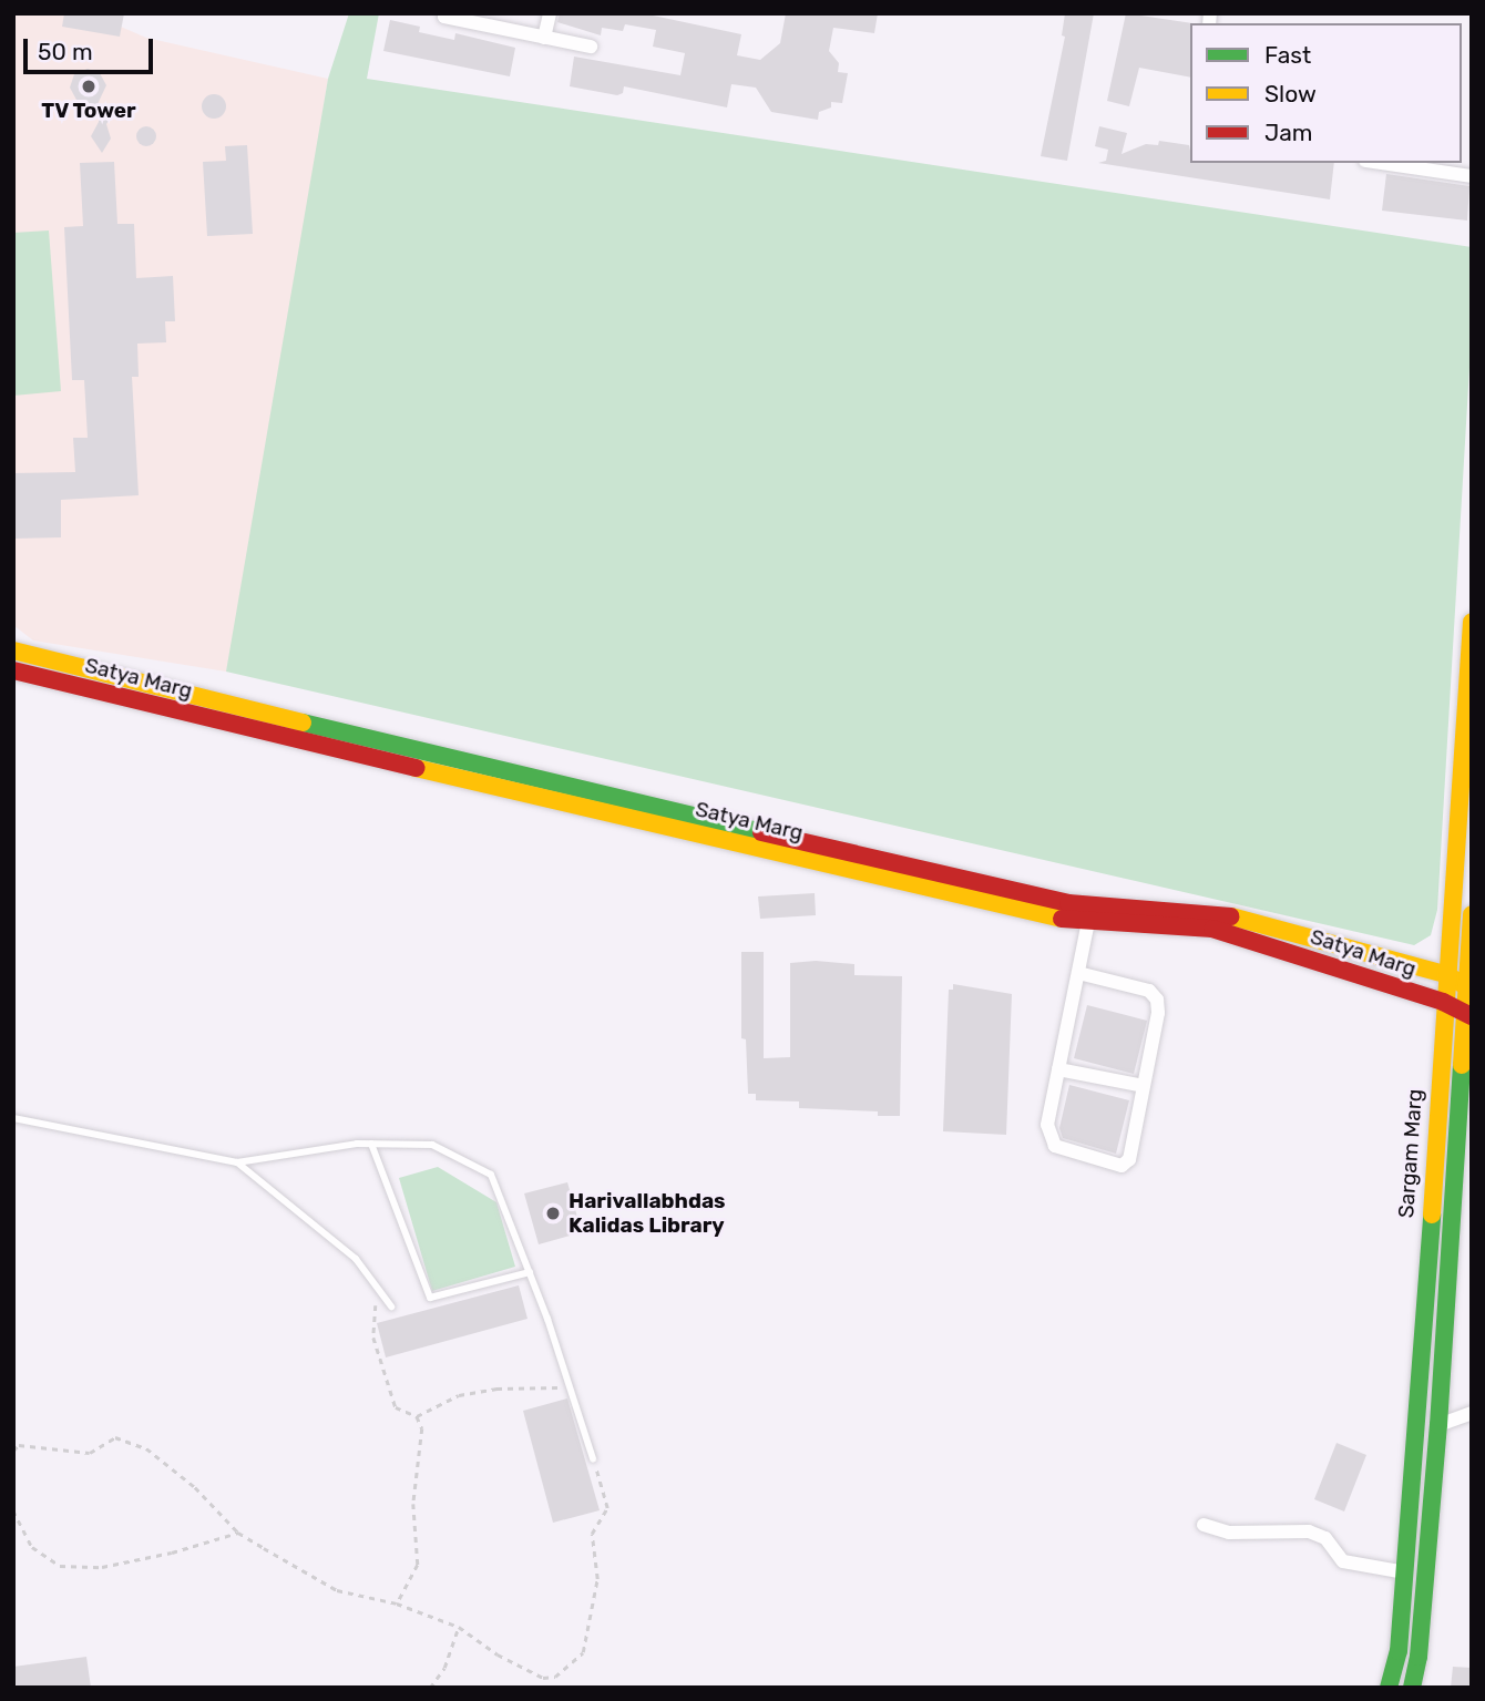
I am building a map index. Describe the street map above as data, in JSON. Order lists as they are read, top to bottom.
{
  "streets": {
    "main road": ["Satya Marg", "Sargam Marg"]
  },
  "crossings": [
    ["Satya Marg", "Sargam Marg"]
  ],
  "places": ["TV Tower", "Harivallabhdas Kalidas Library"],
  "legend": ["Fast", "Slow", "Jam"],
  "scale_bar": "50 m"
}
